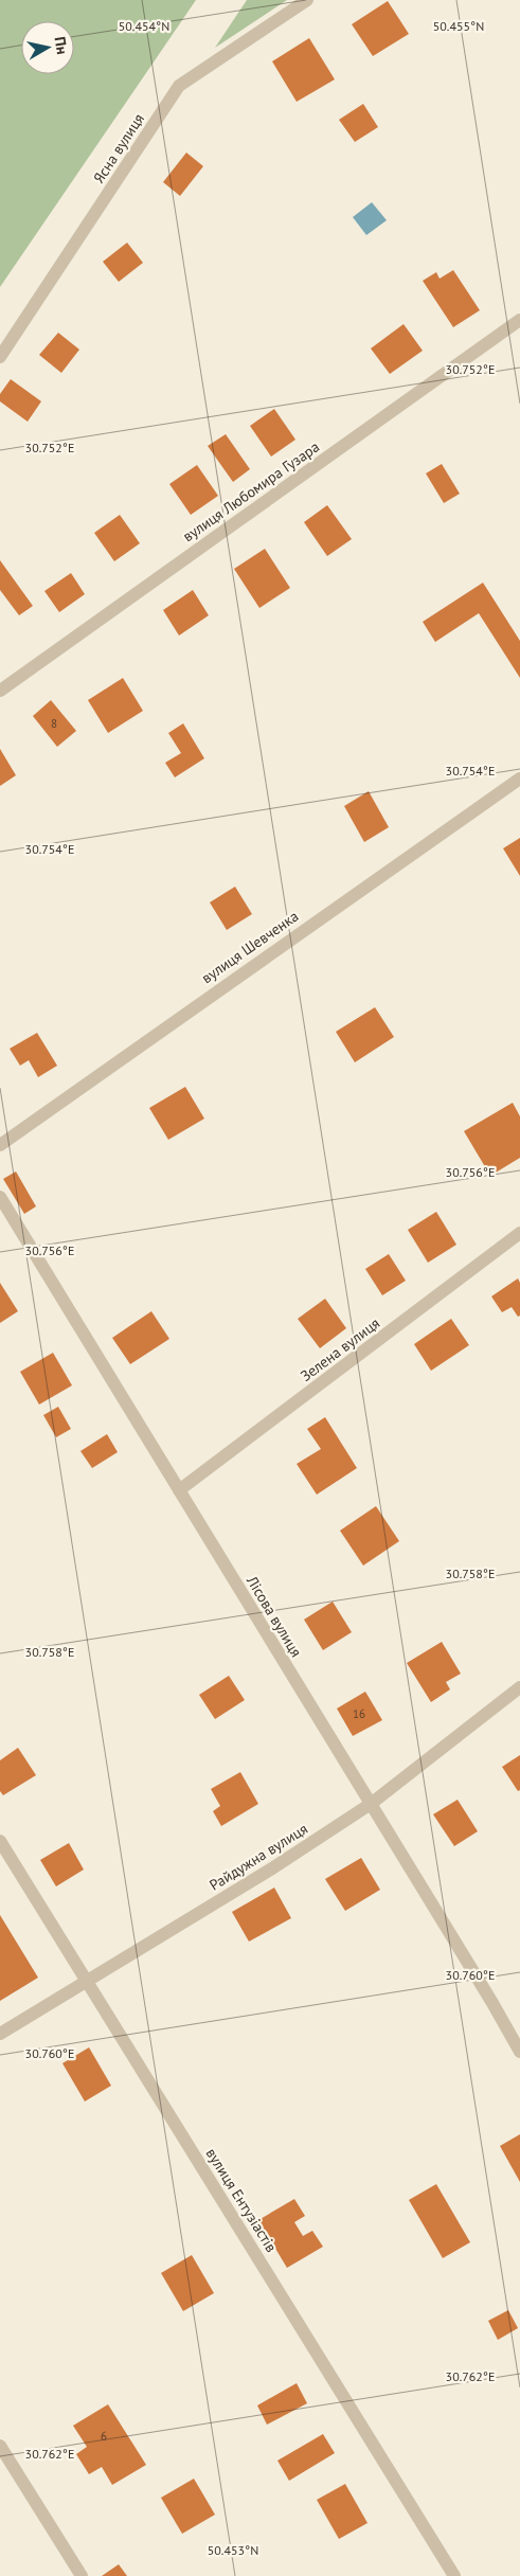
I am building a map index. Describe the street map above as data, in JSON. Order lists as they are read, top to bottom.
{
  "streets": {
    "street": [
      "Ясна вулиця",
      "вулиця Любомира Гузара",
      "вулиця Шевченка",
      "Зелена вулиця",
      "Лісова вулиця",
      "Райдужна вулиця",
      "вулиця Ентузіастів"
    ]
  },
  "crossings": [
    ["Зелена вулиця", "Лісова вулиця"],
    ["Лісова вулиця", "Райдужна вулиця"],
    ["Райдужна вулиця", "вулиця Ентузіастів"]
  ],
  "house_numbers": ["8", "16", "6"],
  "north": "right",
  "coordinates": [
    "50.454°N",
    "50.455°N",
    "30.752°E",
    "30.754°E",
    "30.756°E",
    "30.758°E",
    "30.760°E",
    "30.762°E",
    "50.453°N"
  ]
}
